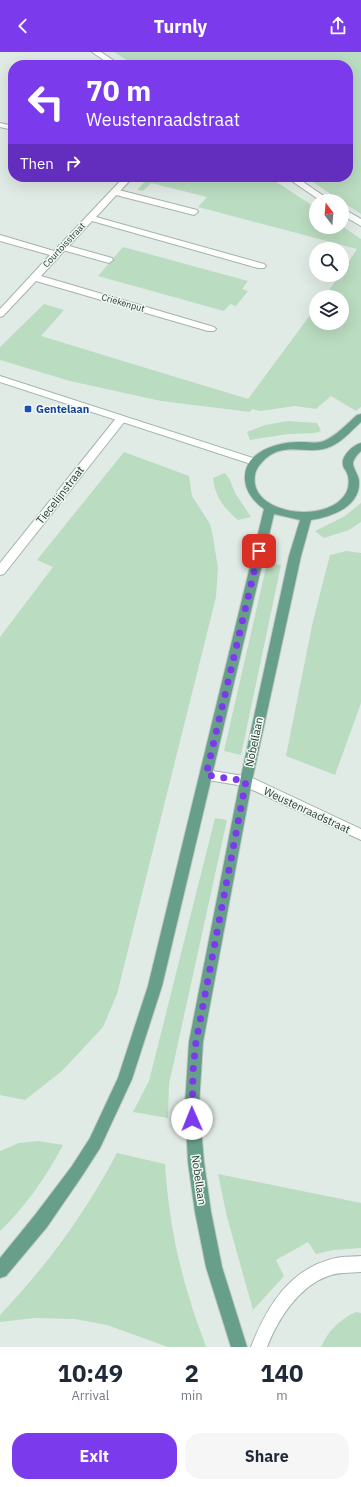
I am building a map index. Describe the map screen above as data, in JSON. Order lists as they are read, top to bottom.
{
  "streets": {
    "main road": ["Nobellaan"],
    "street": [
      "Courtoisstraat",
      "Criekenput",
      "Tiecelijnstraat",
      "Weustenraadstraat"
    ]
  },
  "crossings": [
    ["Courtoisstraat", "Criekenput"],
    ["Nobellaan", "Weustenraadstraat"]
  ],
  "places": {
    "transit": ["Gentelaan"]
  },
  "north": "top",
  "page": {
    "header": "Turnly",
    "turn": ["70 m", "Weustenraadstraat"],
    "then": "Then",
    "eta": [
      "10:49",
      "Arrival",
      "2",
      "min",
      "140",
      "m"
    ],
    "buttons": ["Exit", "Share"]
  }
}
